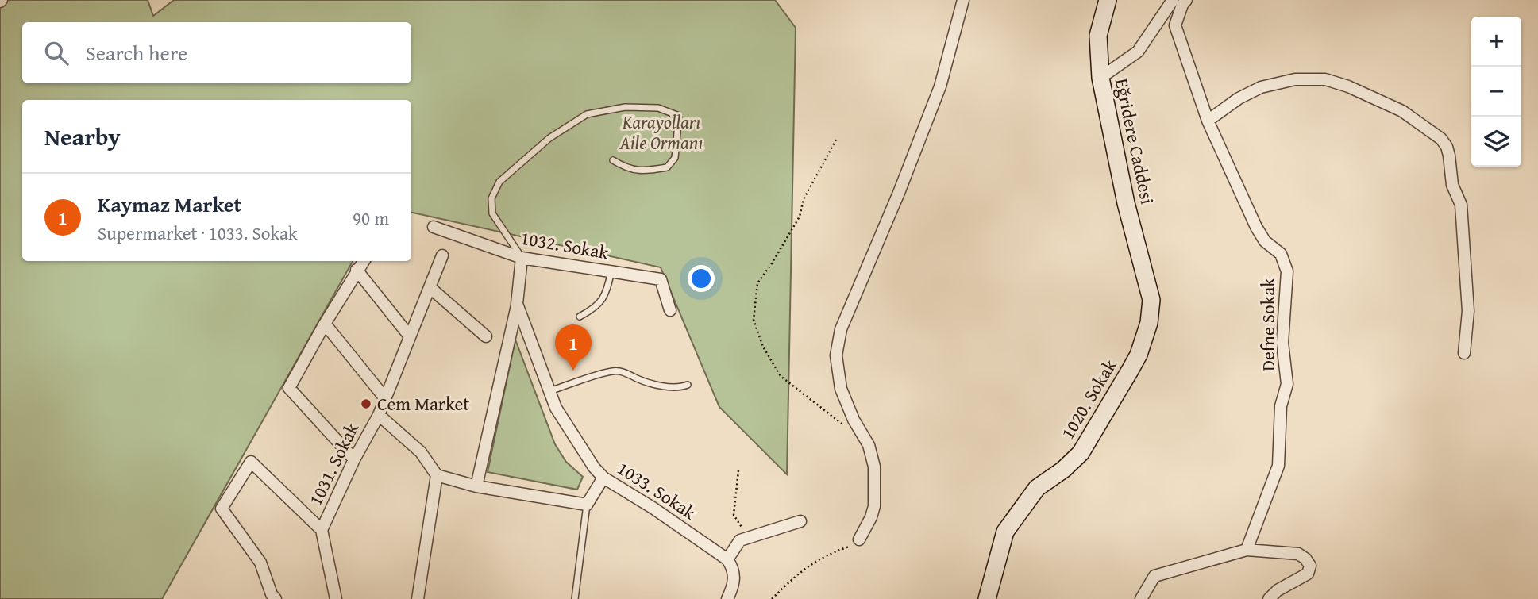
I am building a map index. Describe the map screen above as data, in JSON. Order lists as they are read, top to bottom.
{
  "streets": {
    "street": [
      "Eğridere Caddesi",
      "1032. Sokak",
      "Defne Sokak",
      "1020. Sokak",
      "1031. Sokak",
      "1033. Sokak"
    ]
  },
  "crossings": [
    ["Eğridere Caddesi", "1020. Sokak"],
    ["1032. Sokak", "1033. Sokak"]
  ],
  "parks": ["Karayolları Aile Ormanı"],
  "places": ["Cem Market"],
  "page": {
    "map_buttons": ["+", "−"],
    "search": "Search here",
    "heading": "Nearby",
    "list": [
      {
        "mark": "1",
        "name": "Kaymaz Market",
        "note": "Supermarket · 1033. Sokak",
        "value": "90 m"
      }
    ],
    "pins": "1"
  }
}
